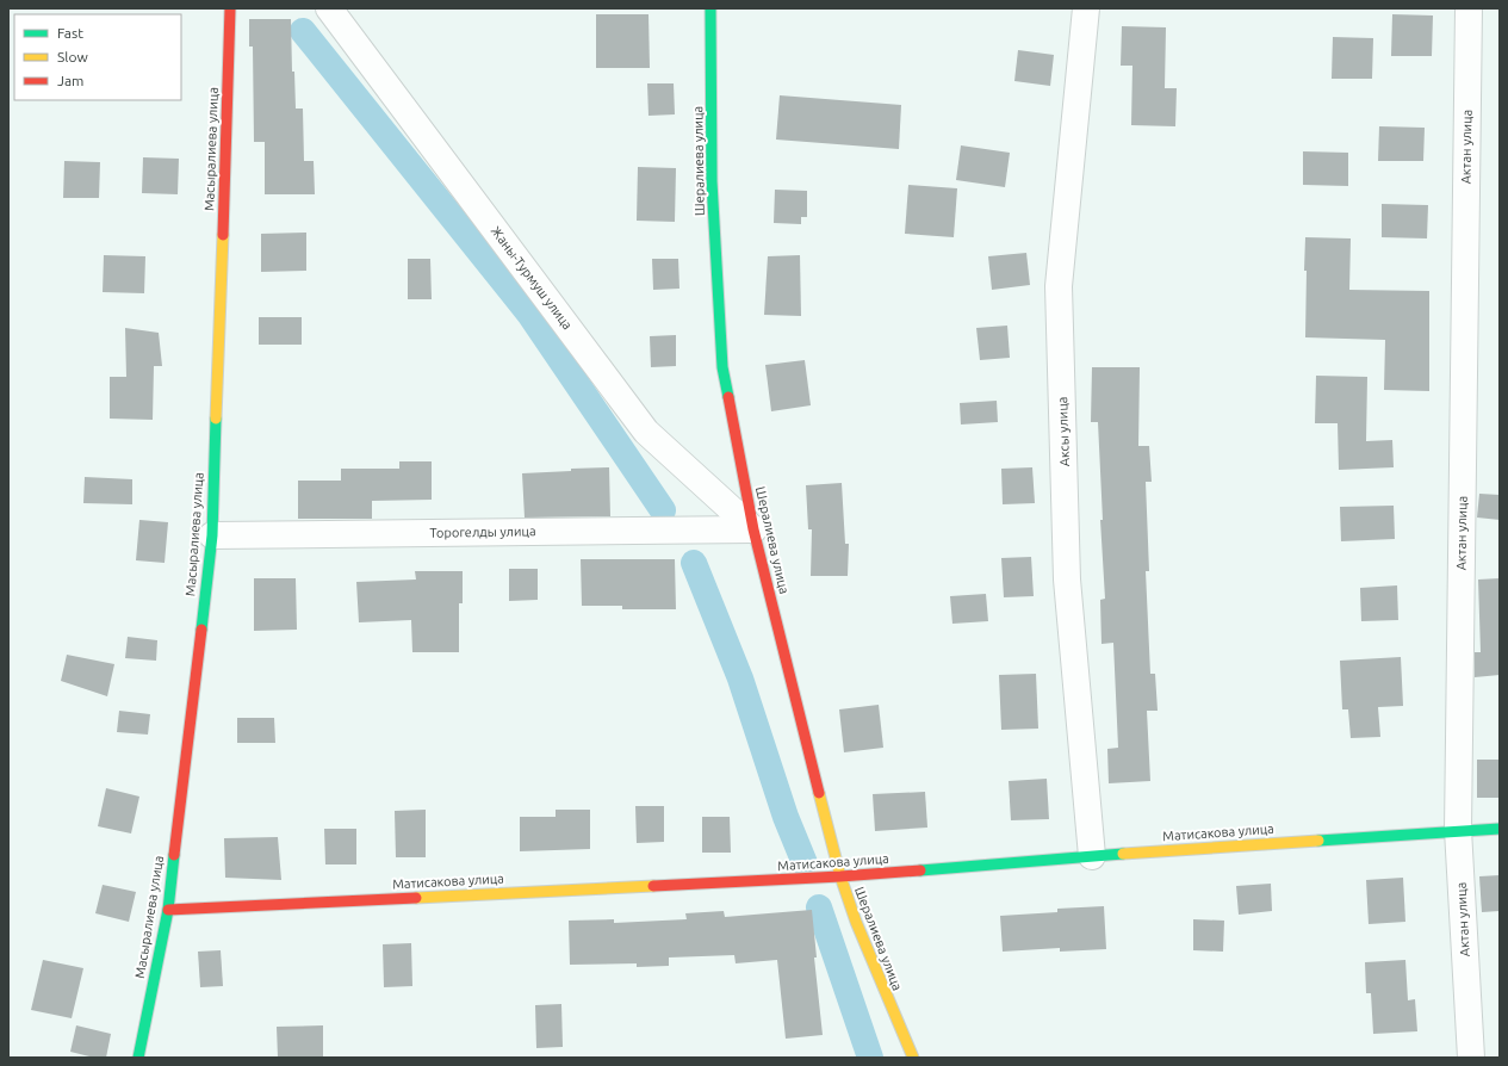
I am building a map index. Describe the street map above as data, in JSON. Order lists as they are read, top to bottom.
{
  "streets": {
    "street": [
      "Актан улица",
      "Масыралиева улица",
      "Шералиева улица",
      "Жаны-Турмуш улица",
      "Аксы улица",
      "Торогелды улица",
      "Матисакова улица"
    ]
  },
  "crossings": [
    ["Актан улица", "Матисакова улица"],
    ["Масыралиева улица", "Торогелды улица"],
    ["Масыралиева улица", "Матисакова улица"],
    ["Шералиева улица", "Жаны-Турмуш улица"],
    ["Шералиева улица", "Торогелды улица"],
    ["Шералиева улица", "Матисакова улица"],
    ["Жаны-Турмуш улица", "Торогелды улица"],
    ["Аксы улица", "Матисакова улица"]
  ],
  "legend": ["Fast", "Slow", "Jam"]
}
